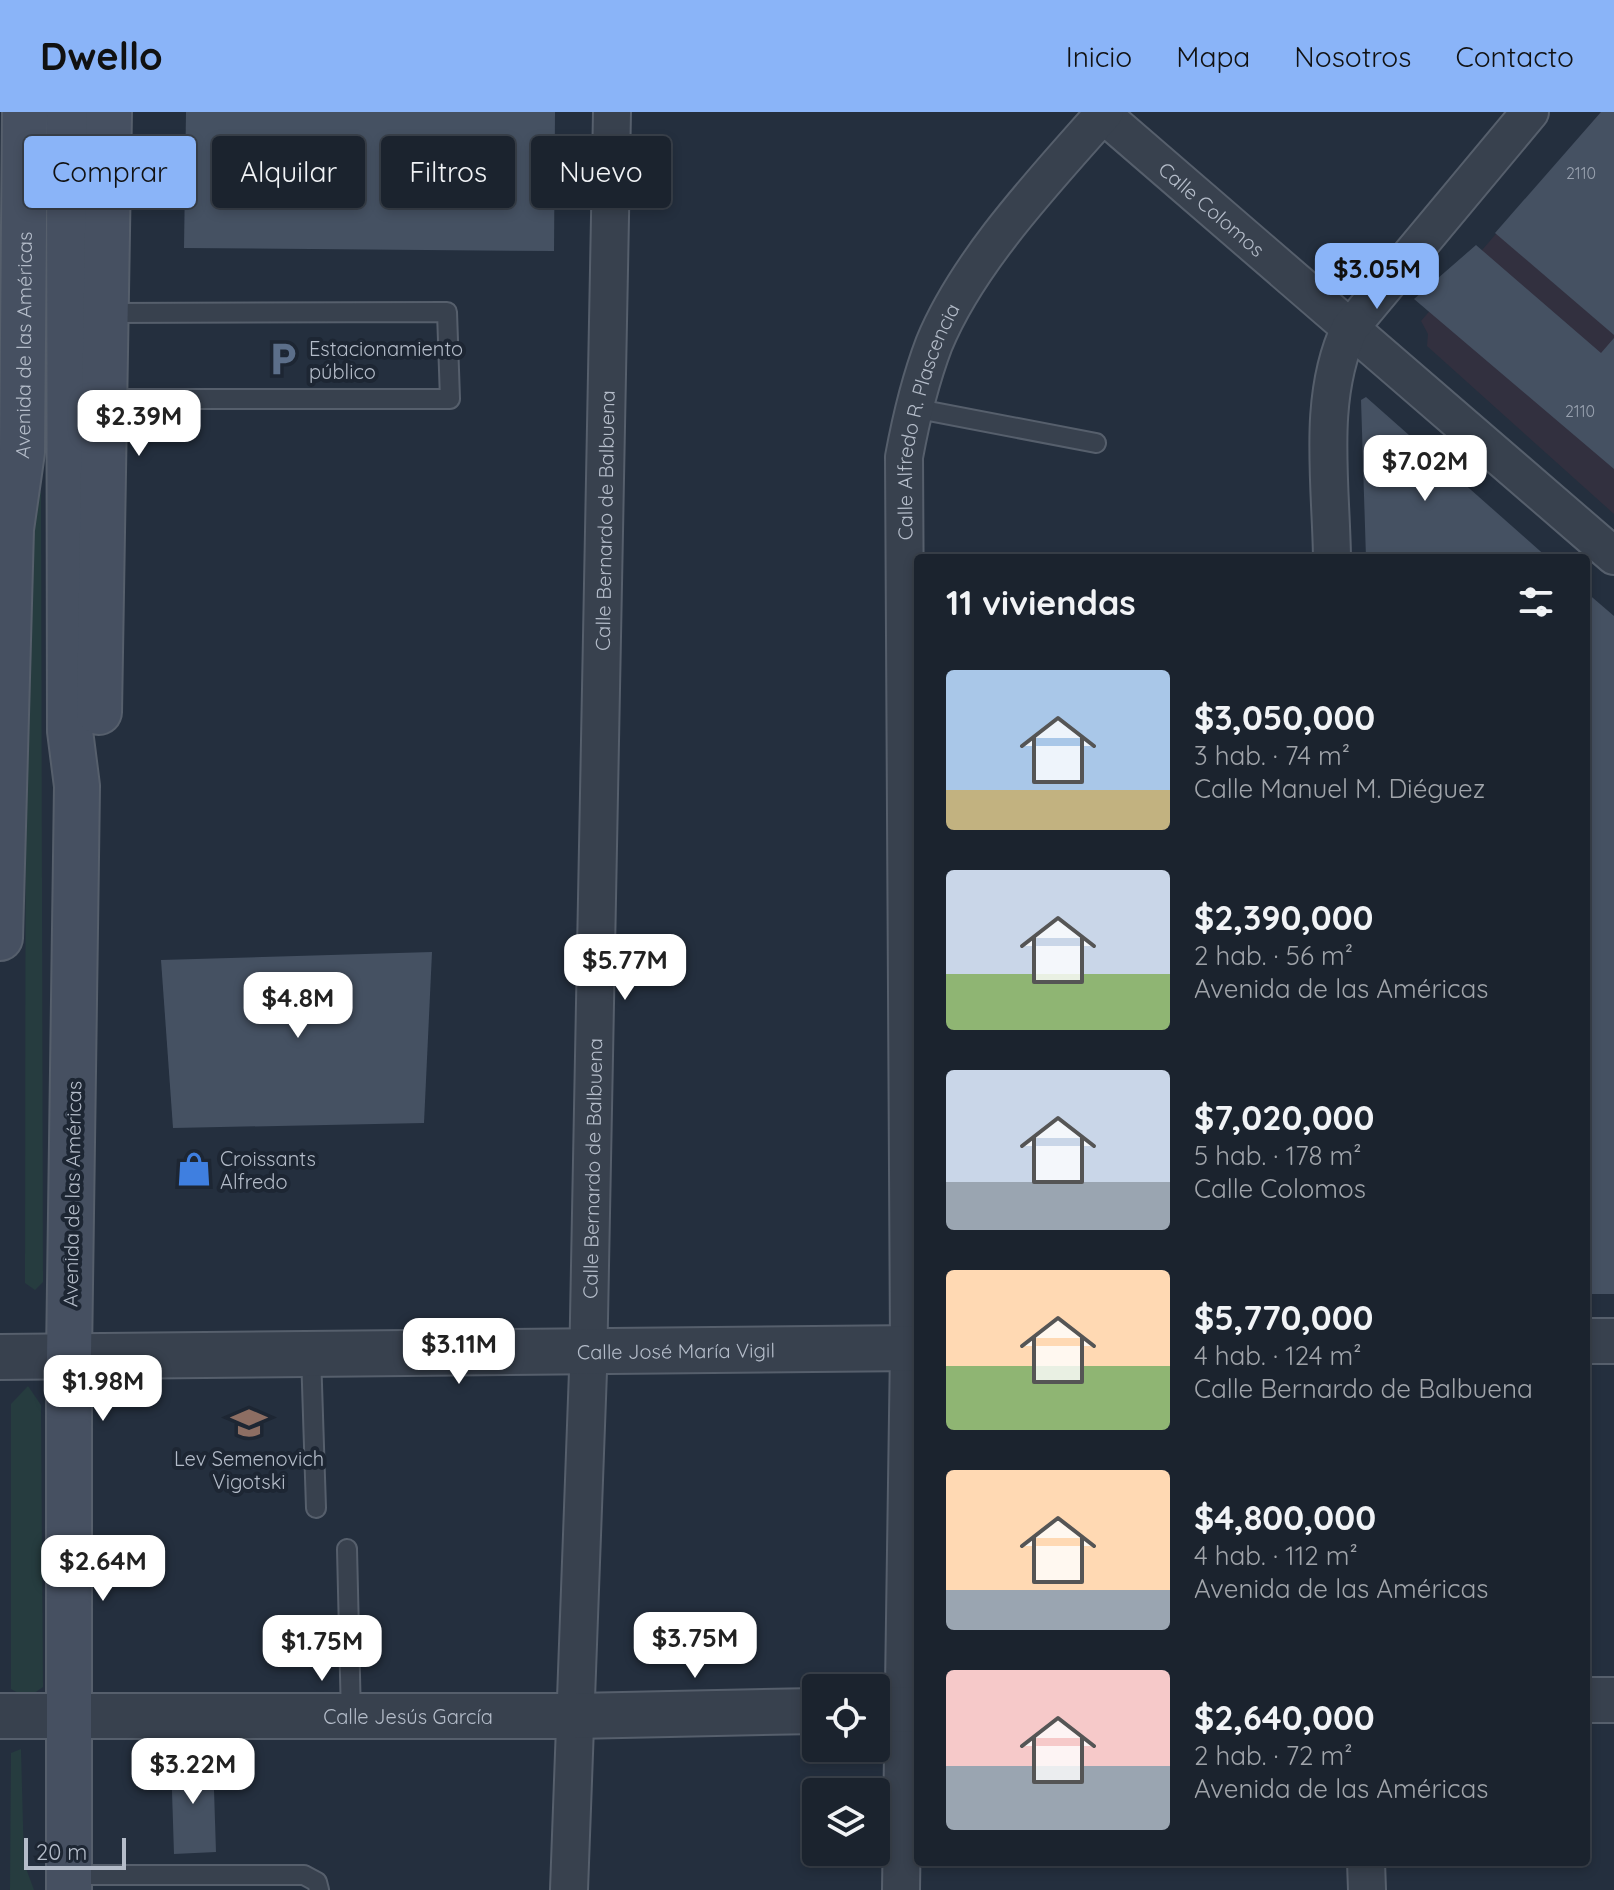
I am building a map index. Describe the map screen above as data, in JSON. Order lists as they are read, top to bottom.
{
  "streets": {
    "main road": ["Avenida de las Américas"],
    "street": [
      "Calle Colomos",
      "Calle Alfredo R. Plascencia",
      "Calle Bernardo de Balbuena",
      "Calle José María Vigil",
      "Calle Jesús García"
    ]
  },
  "crossings": [
    ["Calle Colomos", "Calle Alfredo R. Plascencia"],
    ["Avenida de las Américas", "Calle José María Vigil"],
    ["Avenida de las Américas", "Calle Jesús García"],
    ["Calle Alfredo R. Plascencia", "Calle José María Vigil"],
    ["Calle Bernardo de Balbuena", "Calle José María Vigil"],
    ["Calle Bernardo de Balbuena", "Calle Jesús García"]
  ],
  "places": {
    "parking": ["Estacionamiento público"],
    "shop": ["Croissants Alfredo"],
    "school or university": ["Lev Semenovich Vigotski"]
  },
  "house_numbers": ["2110", "2110"],
  "scale_bar": "20 m",
  "page": {
    "header": "Dwello",
    "nav": [
      "Inicio",
      "Mapa",
      "Nosotros",
      "Contacto"
    ],
    "chip": [
      "Comprar",
      "Alquilar",
      "Filtros",
      "Nuevo"
    ],
    "price": [
      "$3.05M",
      "$2.39M",
      "$7.02M",
      "$5.77M",
      "$4.8M",
      "$3.11M",
      "$1.98M",
      "$2.64M",
      "$3.75M",
      "$1.75M",
      "$3.22M"
    ],
    "heading": "11 viviendas",
    "list": [
      {
        "name": "$3,050,000",
        "note": "3 hab. · 74 m² · Calle Manuel M. Diéguez"
      },
      {
        "name": "$2,390,000",
        "note": "2 hab. · 56 m² · Avenida de las Américas"
      },
      {
        "name": "$7,020,000",
        "note": "5 hab. · 178 m² · Calle Colomos"
      },
      {
        "name": "$5,770,000",
        "note": "4 hab. · 124 m² · Calle Bernardo de Balbuena"
      },
      {
        "name": "$4,800,000",
        "note": "4 hab. · 112 m² · Avenida de las Américas"
      },
      {
        "name": "$2,640,000",
        "note": "2 hab. · 72 m² · Avenida de las Américas"
      }
    ],
    "scale": "20 m"
  }
}
